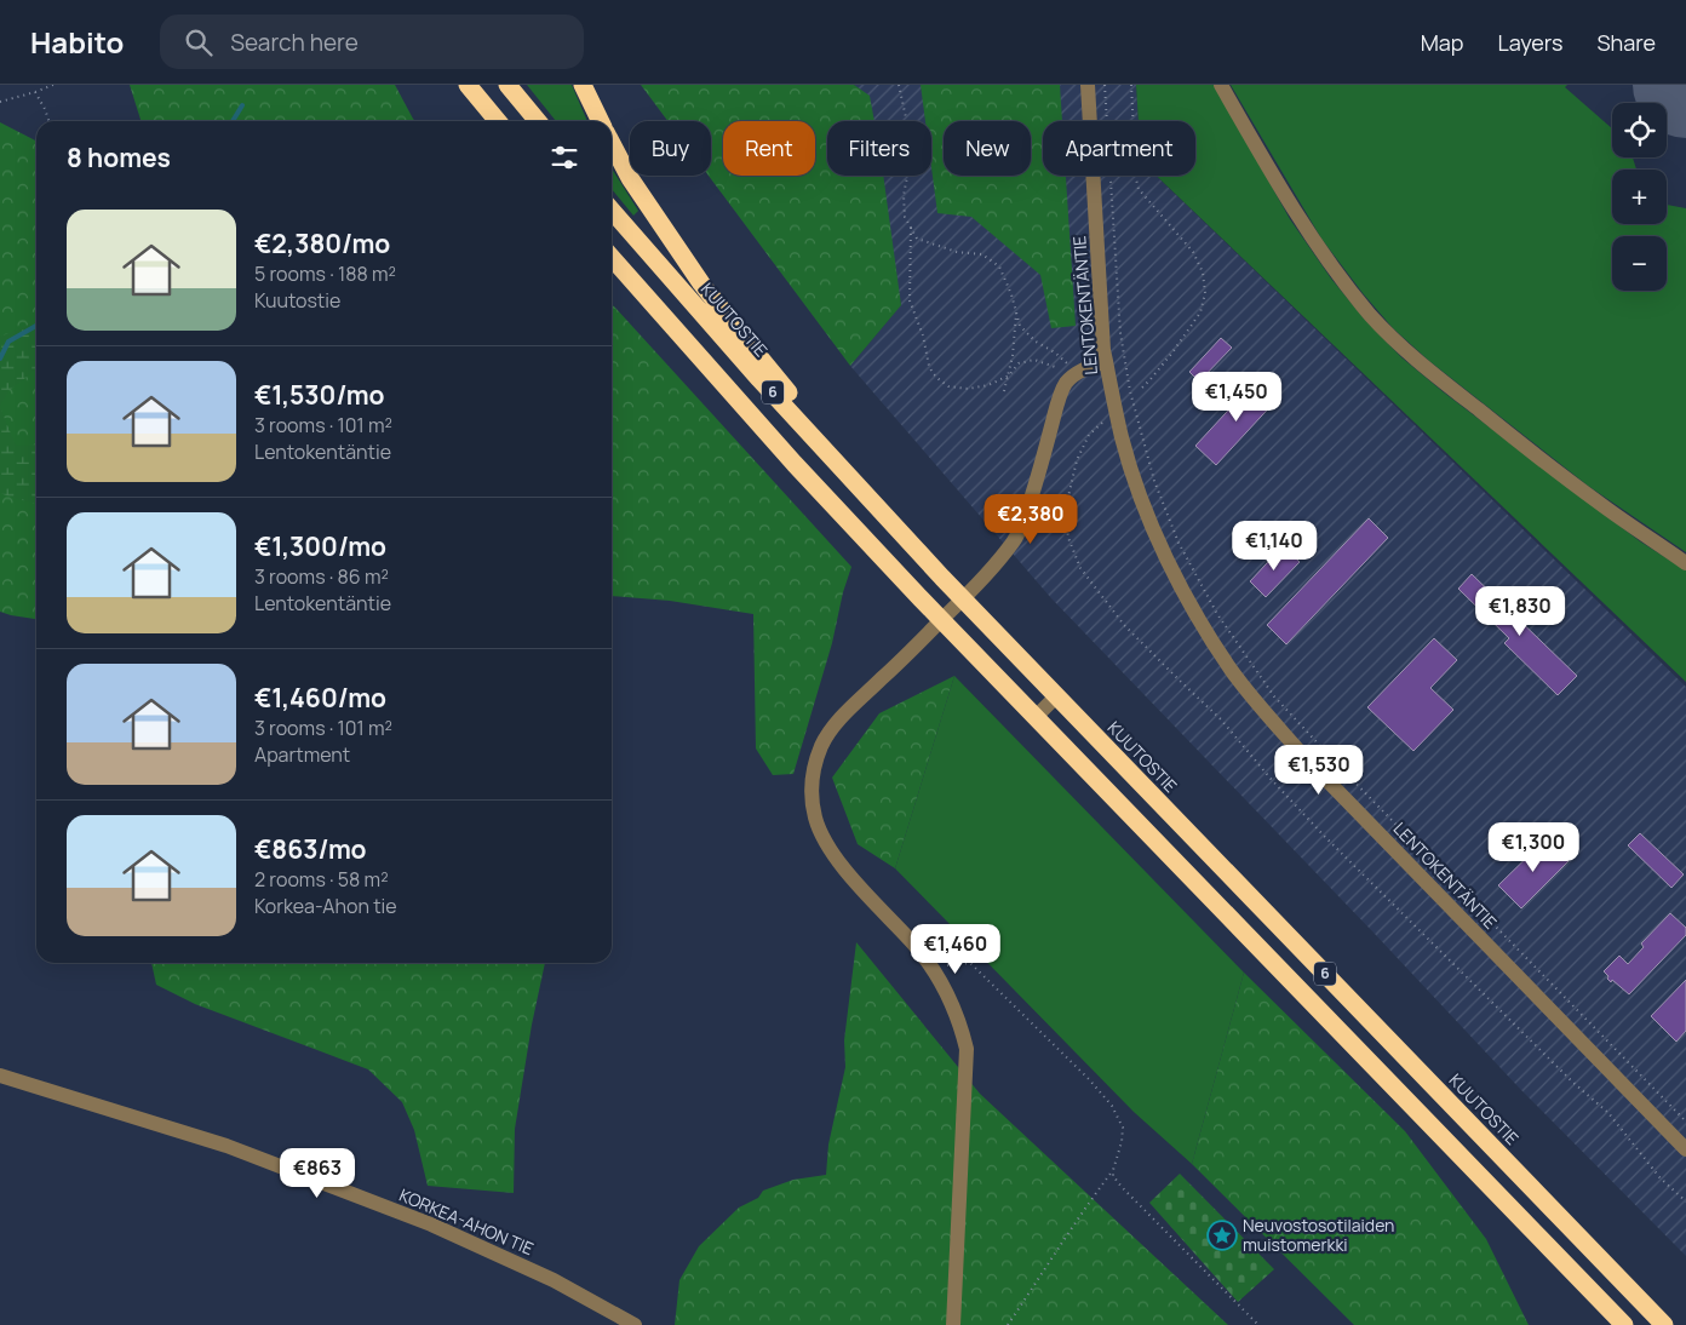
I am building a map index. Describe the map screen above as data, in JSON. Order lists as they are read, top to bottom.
{
  "streets": {
    "highway": ["KUUTOSTIE", "6"],
    "street": ["LENTOKENTÄNTIE", "KORKEA-AHON TIE"]
  },
  "places": {
    "place": ["Neuvostosotilaiden muistomerkki"]
  },
  "page": {
    "header": "Habito",
    "search": "Search here",
    "nav": ["Map", "Layers", "Share"],
    "map_buttons": ["+", "−"],
    "chip": [
      "Buy",
      "Rent",
      "Filters",
      "New",
      "Apartment"
    ],
    "heading": "8 homes",
    "list": [
      {
        "name": "€2,380/mo",
        "note": "5 rooms · 188 m² · Kuutostie"
      },
      {
        "name": "€1,530/mo",
        "note": "3 rooms · 101 m² · Lentokentäntie"
      },
      {
        "name": "€1,300/mo",
        "note": "3 rooms · 86 m² · Lentokentäntie"
      },
      {
        "name": "€1,460/mo",
        "note": "3 rooms · 101 m² · Apartment"
      },
      {
        "name": "€863/mo",
        "note": "2 rooms · 58 m² · Korkea-Ahon tie"
      }
    ],
    "price": [
      "€1,450",
      "€2,380",
      "€1,140",
      "€1,830",
      "€1,530",
      "€1,300",
      "€1,460",
      "€863"
    ]
  }
}
